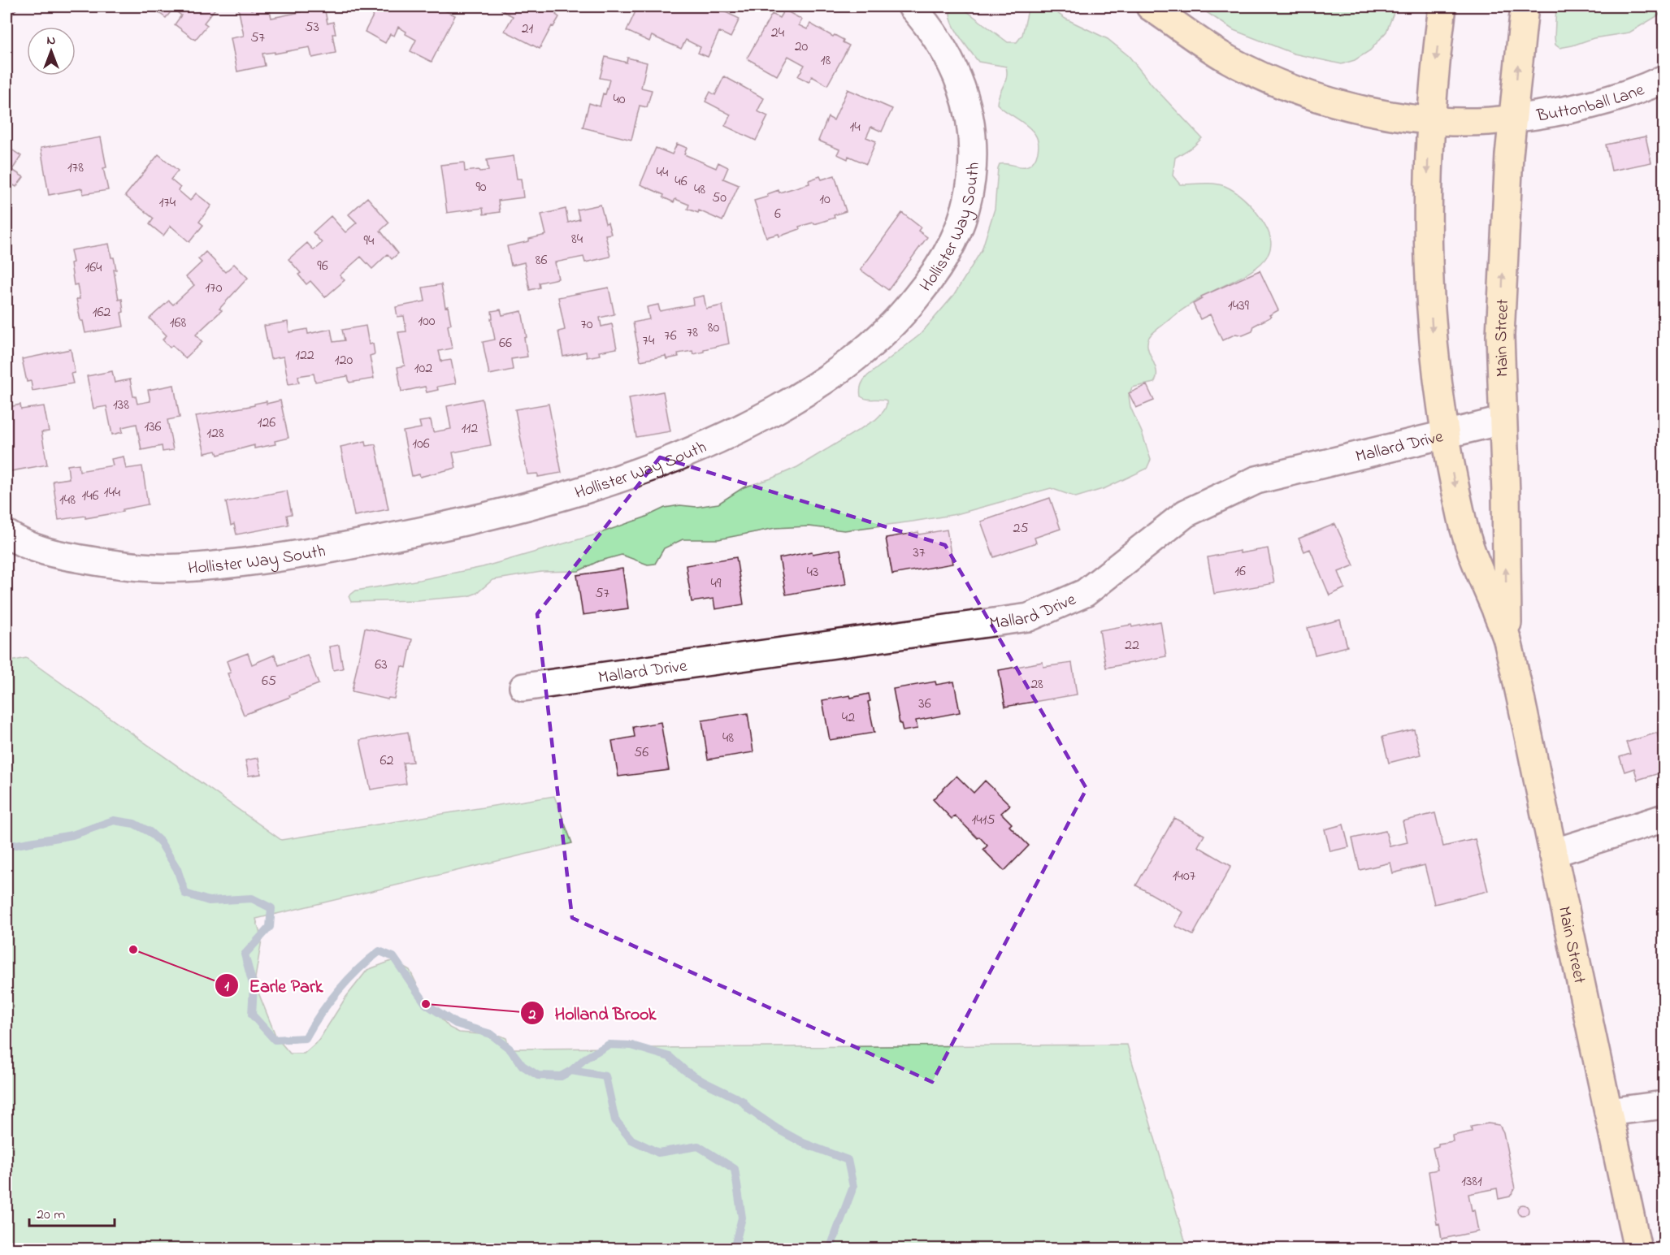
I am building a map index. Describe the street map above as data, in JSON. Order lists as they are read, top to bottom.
{
  "streets": {
    "main road": ["Main Street"],
    "street": ["Buttonball Lane", "Hollister Way South", "Mallard Drive"]
  },
  "crossings": [
    ["Buttonball Lane", "Main Street"],
    ["Main Street", "Mallard Drive"]
  ],
  "places": ["Earle Park", "Holland Brook"],
  "house_numbers": [
    "53",
    "21",
    "24",
    "57",
    "20",
    "18",
    "40",
    "14",
    "178",
    "44",
    "46",
    "90",
    "48",
    "50",
    "10",
    "174",
    "6",
    "84",
    "94",
    "86",
    "96",
    "164",
    "170",
    "1439",
    "162",
    "100",
    "168",
    "70",
    "80",
    "78",
    "76",
    "74",
    "66",
    "122",
    "120",
    "102",
    "138",
    "126",
    "136",
    "112",
    "128",
    "106",
    "144",
    "146",
    "148",
    "25",
    "37",
    "16",
    "43",
    "49",
    "57",
    "22",
    "63",
    "65",
    "28",
    "36",
    "42",
    "48",
    "56",
    "62",
    "1415",
    "1407",
    "1381"
  ],
  "scale_bar": "20 m",
  "north": "top"
}
